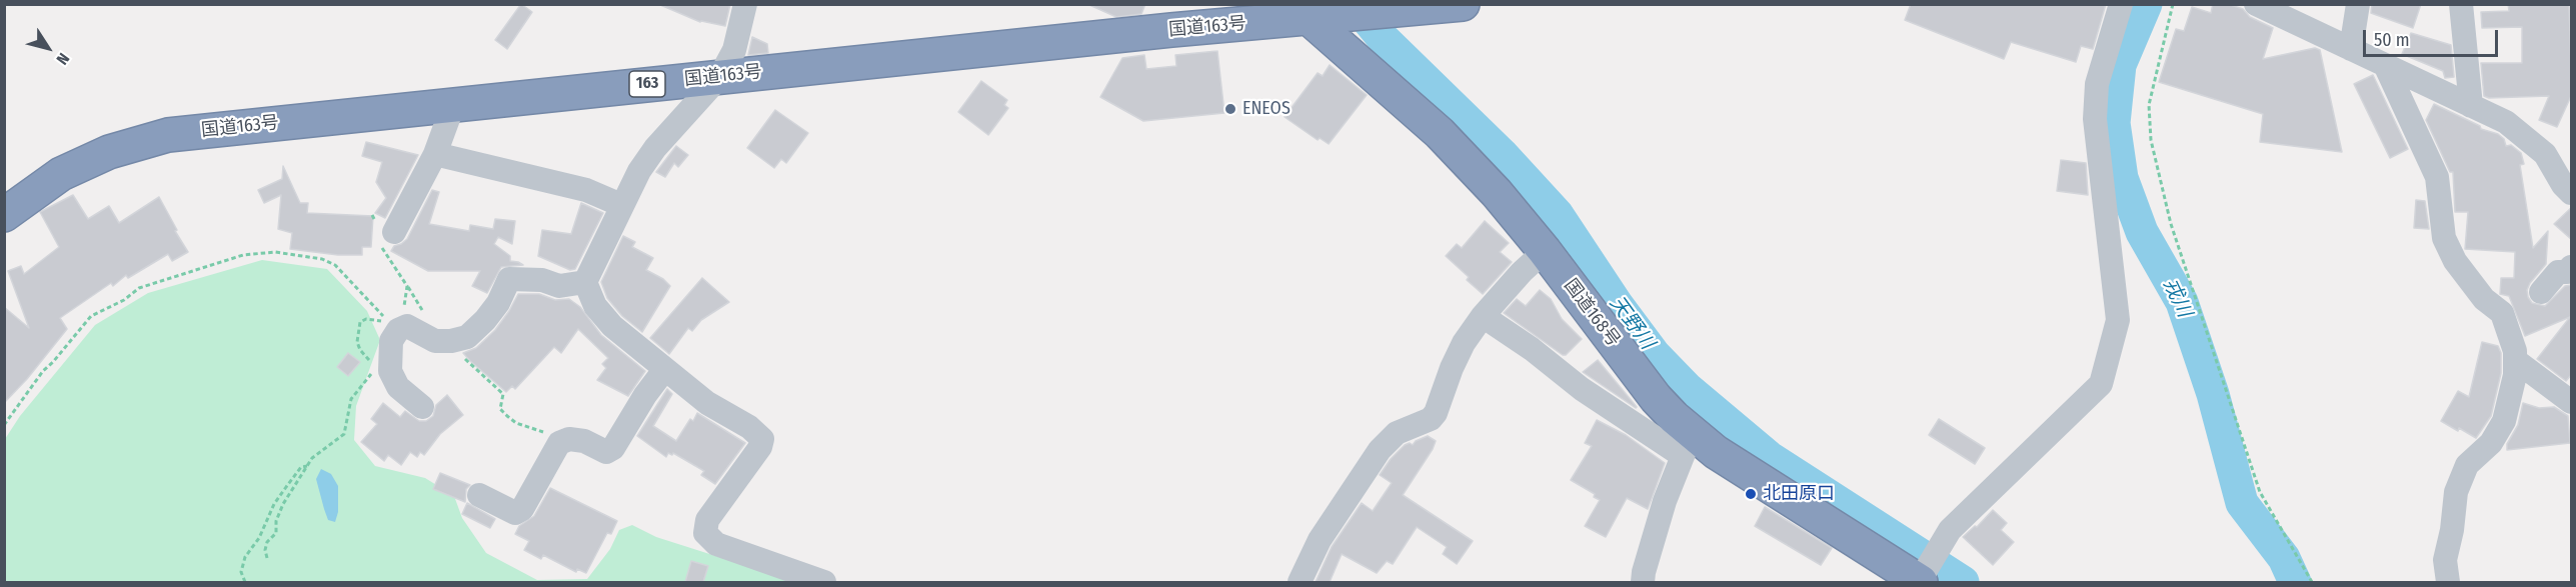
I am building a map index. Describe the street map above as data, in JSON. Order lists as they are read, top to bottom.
{
  "streets": {
    "highway": ["国道163号", "163", "国道168号"]
  },
  "crossings": [
    ["国道163号", "国道168号"]
  ],
  "water": ["戎川", "天野川"],
  "places": ["ENEOS", "北田原口"],
  "scale_bar": "50 m",
  "north": "bottom right"
}
